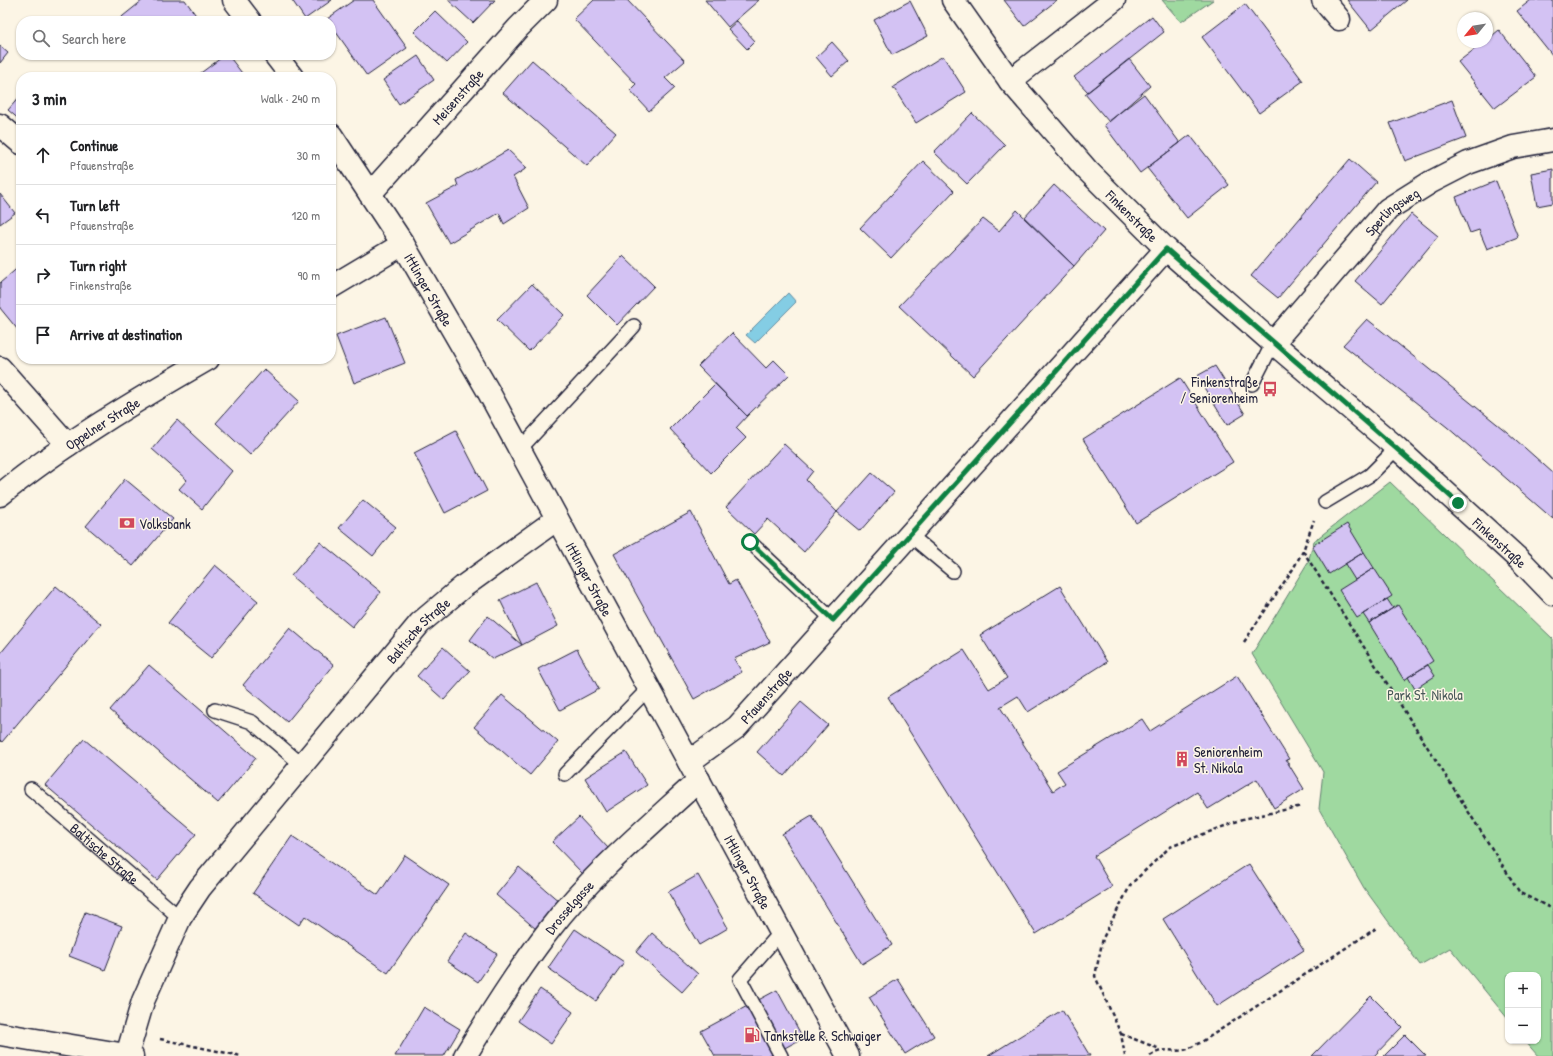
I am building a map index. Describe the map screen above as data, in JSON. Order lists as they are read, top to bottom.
{
  "streets": {
    "street": [
      "Meisenstraße",
      "Sperlingsweg",
      "Finkenstraße",
      "Ittlinger Straße",
      "Oppelner Straße",
      "Baltische Straße",
      "Pfauenstraße",
      "Drosselgasse"
    ]
  },
  "crossings": [
    ["Meisenstraße", "Ittlinger Straße"],
    ["Sperlingsweg", "Finkenstraße"],
    ["Finkenstraße", "Pfauenstraße"],
    ["Ittlinger Straße", "Baltische Straße"],
    ["Ittlinger Straße", "Pfauenstraße"],
    ["Ittlinger Straße", "Drosselgasse"],
    ["Pfauenstraße", "Drosselgasse"]
  ],
  "parks": ["Park St. Nikola"],
  "places": {
    "bus stop": ["Finkenstraße / Seniorenheim"],
    "bank": ["Volksbank"],
    "building": ["Seniorenheim St. Nikola"],
    "fuel station": ["Tankstelle R. Schwaiger"]
  },
  "north": "bottom left",
  "page": {
    "search": "Search here",
    "heading": ["3 min", "Walk · 240 m"],
    "list": [
      ["Continue", "Pfauenstraße", "30 m"],
      ["Turn left", "Pfauenstraße", "120 m"],
      ["Turn right", "Finkenstraße", "90 m"],
      "Arrive at destination"
    ],
    "map_buttons": ["+", "−"]
  }
}
